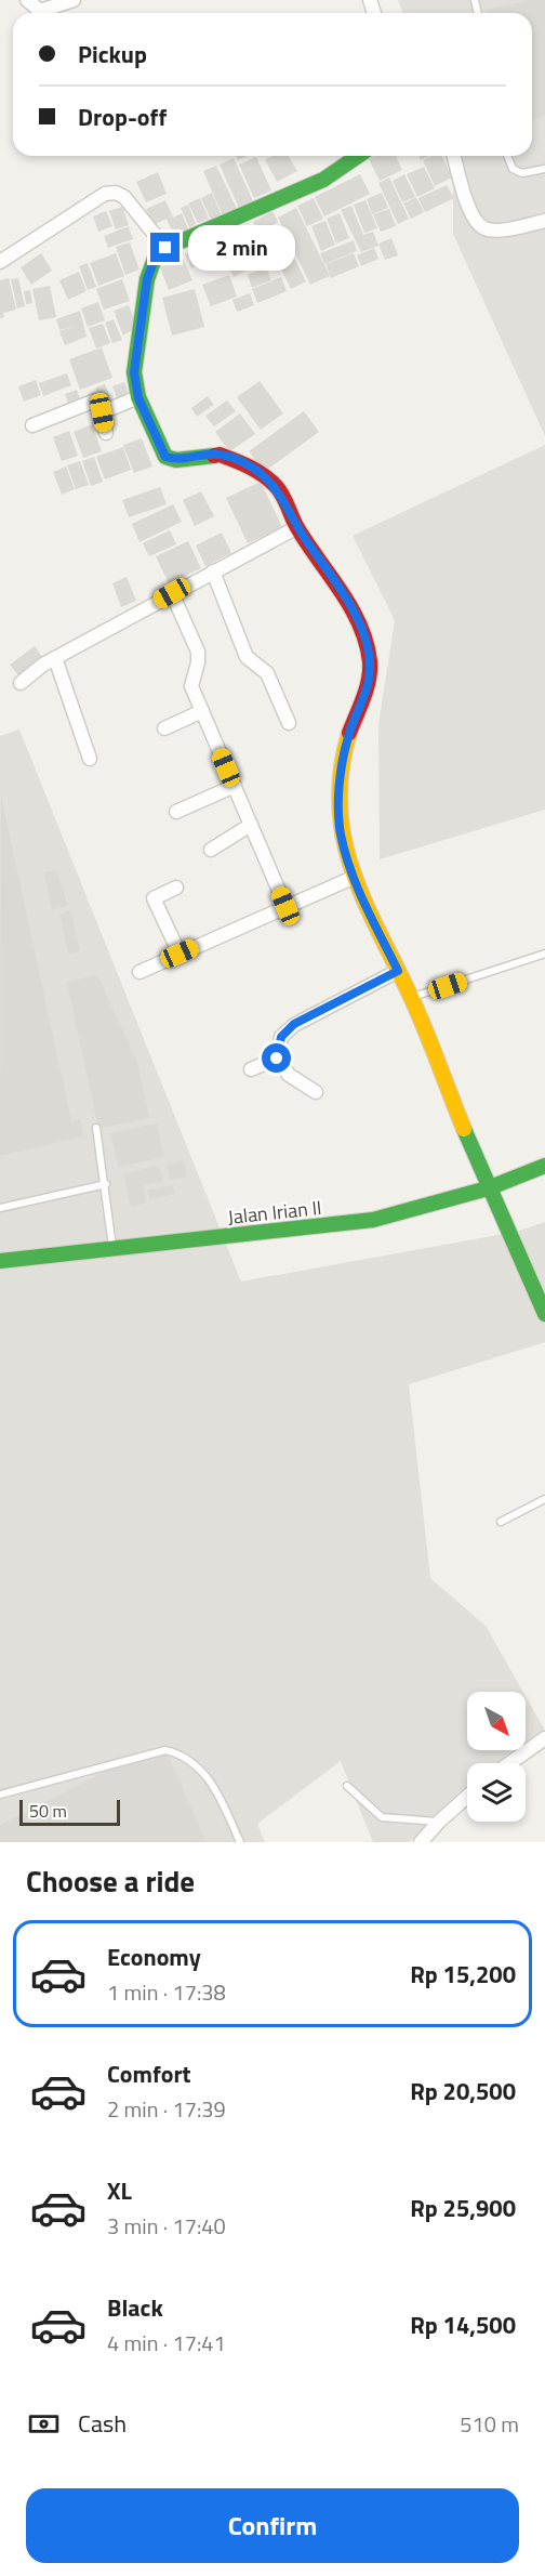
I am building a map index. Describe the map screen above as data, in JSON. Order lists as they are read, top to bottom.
{
  "streets": {
    "street": ["Jalan Irian II"]
  },
  "scale_bar": "50 m",
  "north": "bottom right",
  "page": {
    "banner": ["Pickup", "Drop-off"],
    "bubble": "2 min",
    "scale": "50 m",
    "heading": "Choose a ride",
    "list": [
      {
        "name": "Economy",
        "note": "1 min · 17:38",
        "value": "Rp 15,200"
      },
      {
        "name": "Comfort",
        "note": "2 min · 17:39",
        "value": "Rp 20,500"
      },
      {
        "name": "XL",
        "note": "3 min · 17:40",
        "value": "Rp 25,900"
      },
      {
        "name": "Black",
        "note": "4 min · 17:41",
        "value": "Rp 14,500"
      }
    ],
    "pay": ["Cash", "510 m"],
    "buttons": "Confirm"
  }
}
